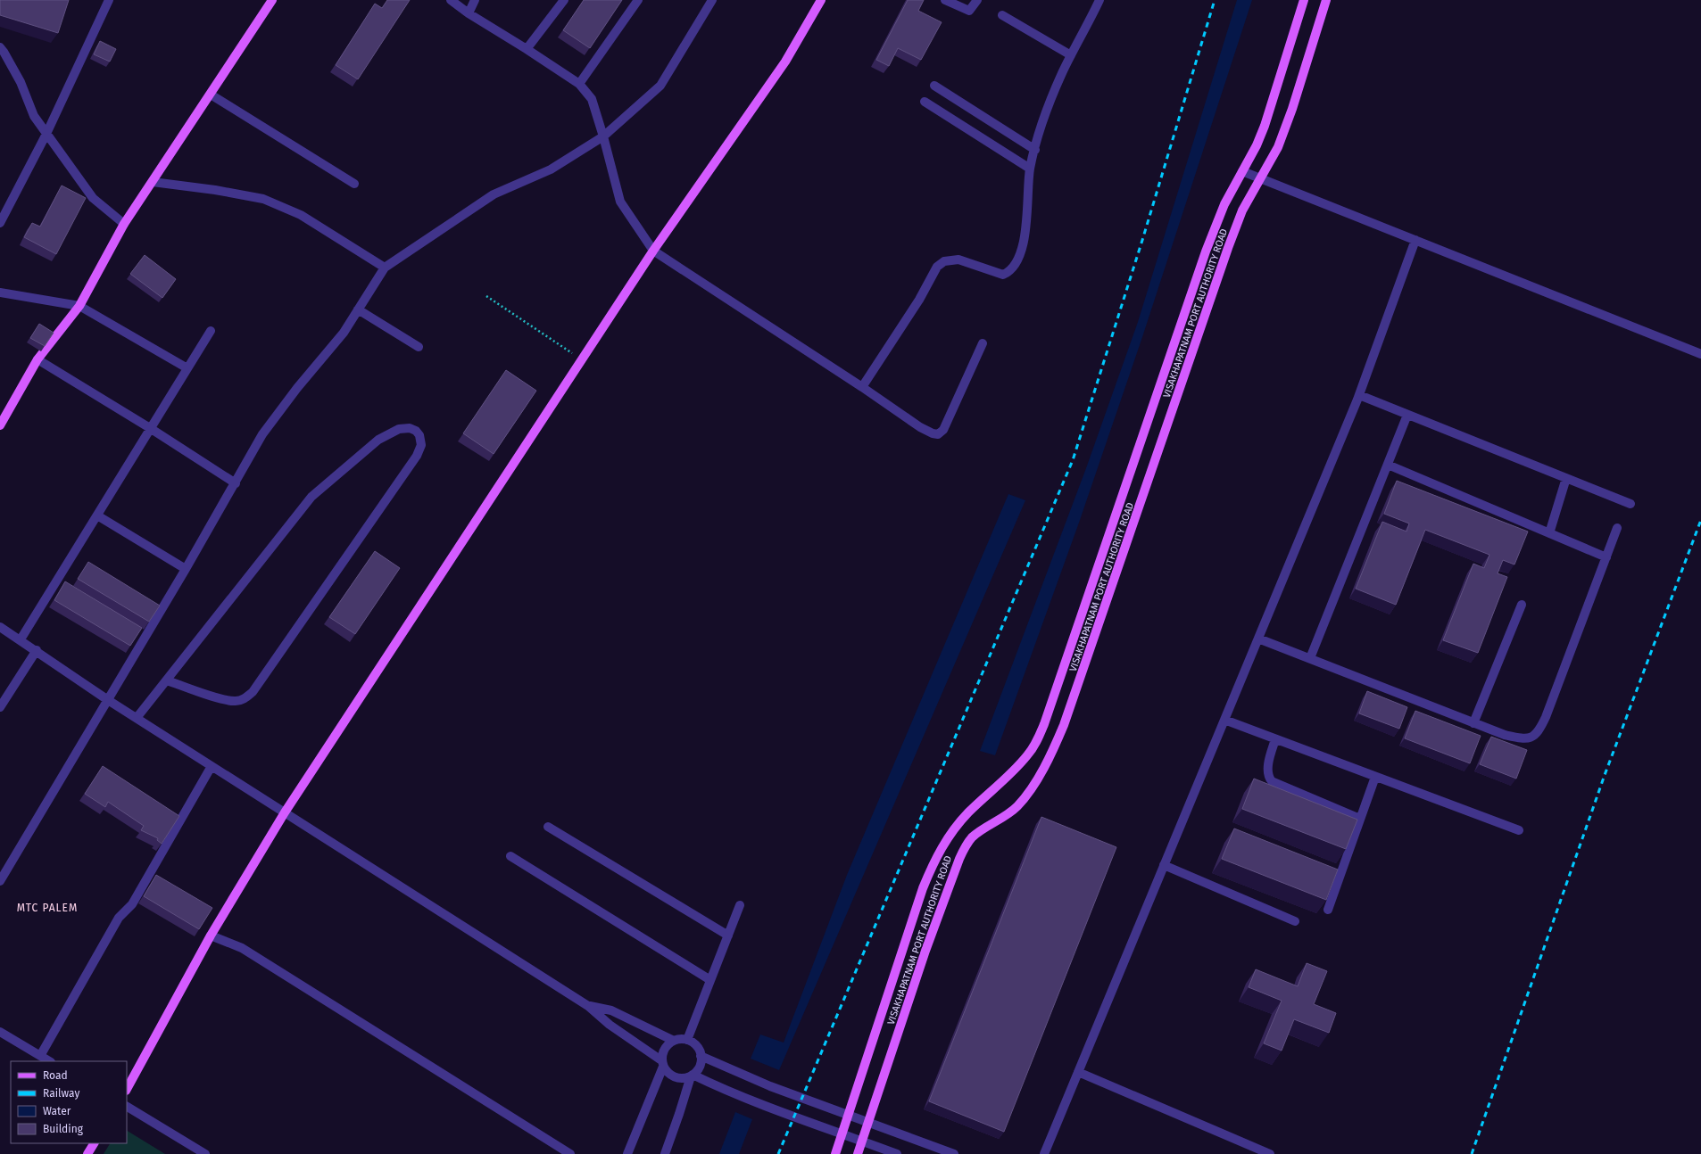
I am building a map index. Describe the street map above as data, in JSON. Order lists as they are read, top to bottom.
{
  "streets": {
    "main road": ["VISAKHAPATNAM PORT AUTHORITY ROAD"]
  },
  "districts": ["MTC PALEM"],
  "legend": [
    "Road",
    "Railway",
    "Water",
    "Building"
  ]
}
